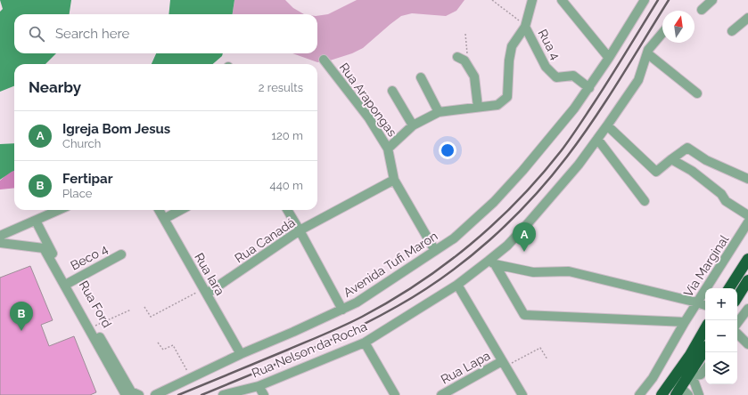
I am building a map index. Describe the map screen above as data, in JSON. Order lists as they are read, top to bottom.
{
  "streets": {
    "street": [
      "Rua 4",
      "Rua Arapongas",
      "Rua Canadá",
      "Beco 4",
      "Avenida Tufi Maron",
      "Via Marginal",
      "Rua Iara",
      "Rua Ford",
      "Rua Nelson da Rocha",
      "Rua Lapa"
    ]
  },
  "crossings": [
    ["Rua 4", "Avenida Tufi Maron"],
    ["Rua Arapongas", "Rua Canadá"],
    ["Rua Arapongas", "Avenida Tufi Maron"],
    ["Rua Canadá", "Rua Iara"],
    ["Beco 4", "Rua Ford"],
    ["Avenida Tufi Maron", "Rua Iara"]
  ],
  "north": "top",
  "page": {
    "search": "Search here",
    "heading": ["Nearby", "2 results"],
    "list": [
      {
        "mark": "A",
        "name": "Igreja Bom Jesus",
        "note": "Church",
        "value": "120 m"
      },
      {
        "mark": "B",
        "name": "Fertipar",
        "note": "Place",
        "value": "440 m"
      }
    ],
    "pins": ["A", "B"],
    "map_buttons": ["+", "−"]
  }
}
